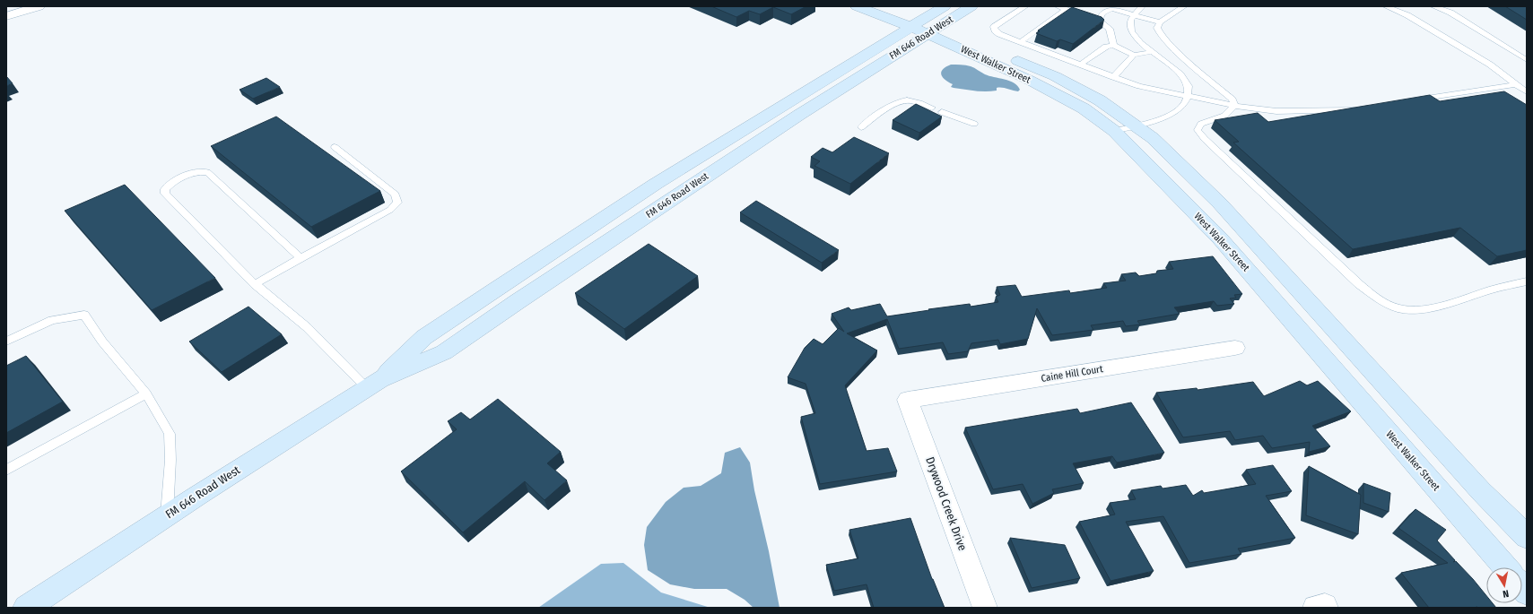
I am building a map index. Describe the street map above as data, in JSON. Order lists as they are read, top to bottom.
{
  "streets": {
    "main road": ["FM 646 Road West", "West Walker Street"],
    "street": ["Caine Hill Court", "Drywood Creek Drive"]
  },
  "crossings": [
    ["FM 646 Road West", "West Walker Street"],
    ["Caine Hill Court", "Drywood Creek Drive"]
  ],
  "north": "bottom"
}
